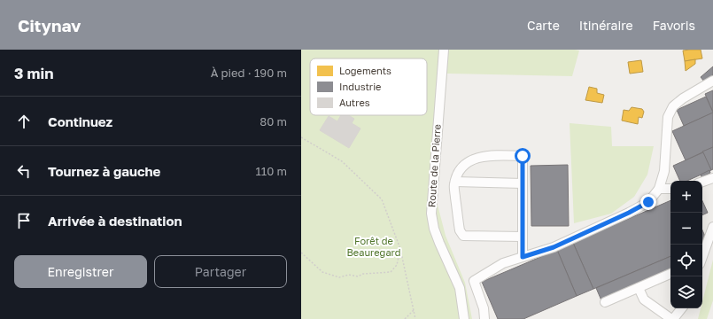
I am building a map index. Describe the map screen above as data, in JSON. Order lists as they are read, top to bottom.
{
  "streets": {
    "street": ["Route de la Pierre"]
  },
  "parks": ["Forêt de Beauregard"],
  "legend": ["Logements", "Industrie", "Autres"],
  "page": {
    "header": "Citynav",
    "nav": ["Carte", "Itinéraire", "Favoris"],
    "heading": ["3 min", "À pied · 190 m"],
    "list": [
      ["Continuez", "80 m"],
      ["Tournez à gauche", "110 m"],
      "Arrivée à destination"
    ],
    "map_buttons": ["+", "−"],
    "buttons": ["Enregistrer", "Partager"]
  }
}
